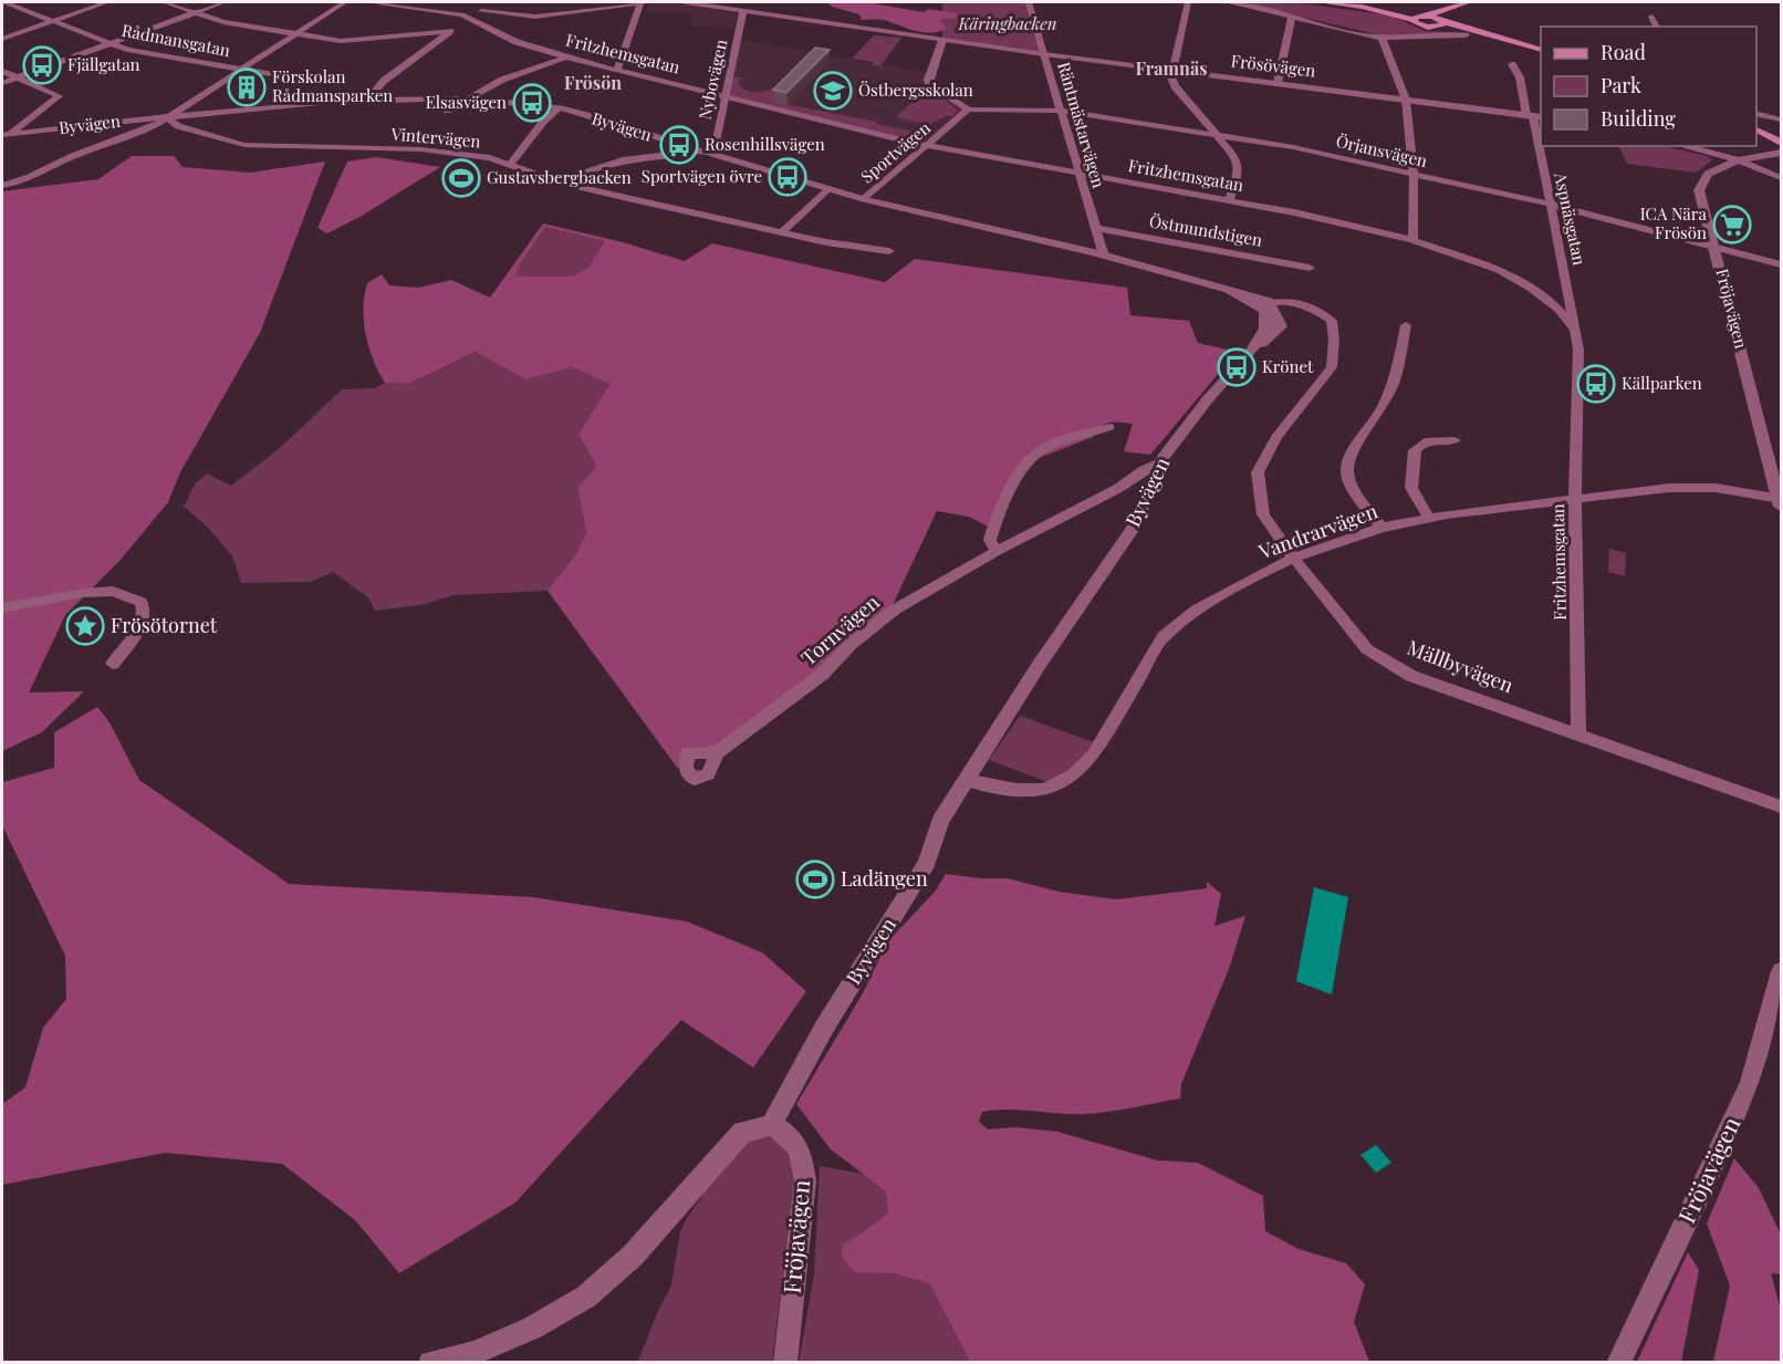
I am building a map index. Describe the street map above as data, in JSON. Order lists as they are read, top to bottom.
{
  "streets": {
    "street": [
      "Rådmansgatan",
      "Fritzhemsgatan",
      "Frösövägen",
      "Nybovägen",
      "Byvägen",
      "Räntmästarvägen",
      "Vintervägen",
      "Örjansvägen",
      "Sportvägen",
      "Aspnäsgatan",
      "Östmundstigen",
      "Fröjavägen",
      "Vandrarvägen",
      "Tornvägen",
      "Mällbyvägen"
    ]
  },
  "crossings": [
    ["Fritzhemsgatan", "Nybovägen"],
    ["Fritzhemsgatan", "Räntmästarvägen"],
    ["Fritzhemsgatan", "Sportvägen"],
    ["Fritzhemsgatan", "Aspnäsgatan"],
    ["Fritzhemsgatan", "Vandrarvägen"],
    ["Fritzhemsgatan", "Mällbyvägen"],
    ["Frösövägen", "Nybovägen"],
    ["Frösövägen", "Räntmästarvägen"],
    ["Frösövägen", "Aspnäsgatan"],
    ["Nybovägen", "Byvägen"],
    ["Byvägen", "Räntmästarvägen"],
    ["Byvägen", "Vintervägen"],
    ["Byvägen", "Sportvägen"],
    ["Byvägen", "Fröjavägen"],
    ["Byvägen", "Vandrarvägen"],
    ["Byvägen", "Tornvägen"],
    ["Byvägen", "Mällbyvägen"],
    ["Räntmästarvägen", "Örjansvägen"],
    ["Räntmästarvägen", "Östmundstigen"],
    ["Örjansvägen", "Sportvägen"],
    ["Örjansvägen", "Aspnäsgatan"],
    ["Örjansvägen", "Fröjavägen"],
    ["Fröjavägen", "Vandrarvägen"],
    ["Vandrarvägen", "Mällbyvägen"]
  ],
  "districts": ["Framnäs", "Frösön"],
  "parks": ["Käringbacken"],
  "places": {
    "bus stop": [
      "Fjällgatan",
      "Elsasvägen",
      "Rosenhillsvägen",
      "Sportvägen övre",
      "Krönet",
      "Källparken"
    ],
    "building": ["Förskolan Rådmansparken"],
    "school or university": ["Östbergsskolan"],
    "sports": ["Gustavsbergbacken", "Ladängen"],
    "supermarket": ["ICA Nära Frösön"],
    "place": ["Frösötornet"]
  },
  "legend": ["Road", "Park", "Building"]
}
